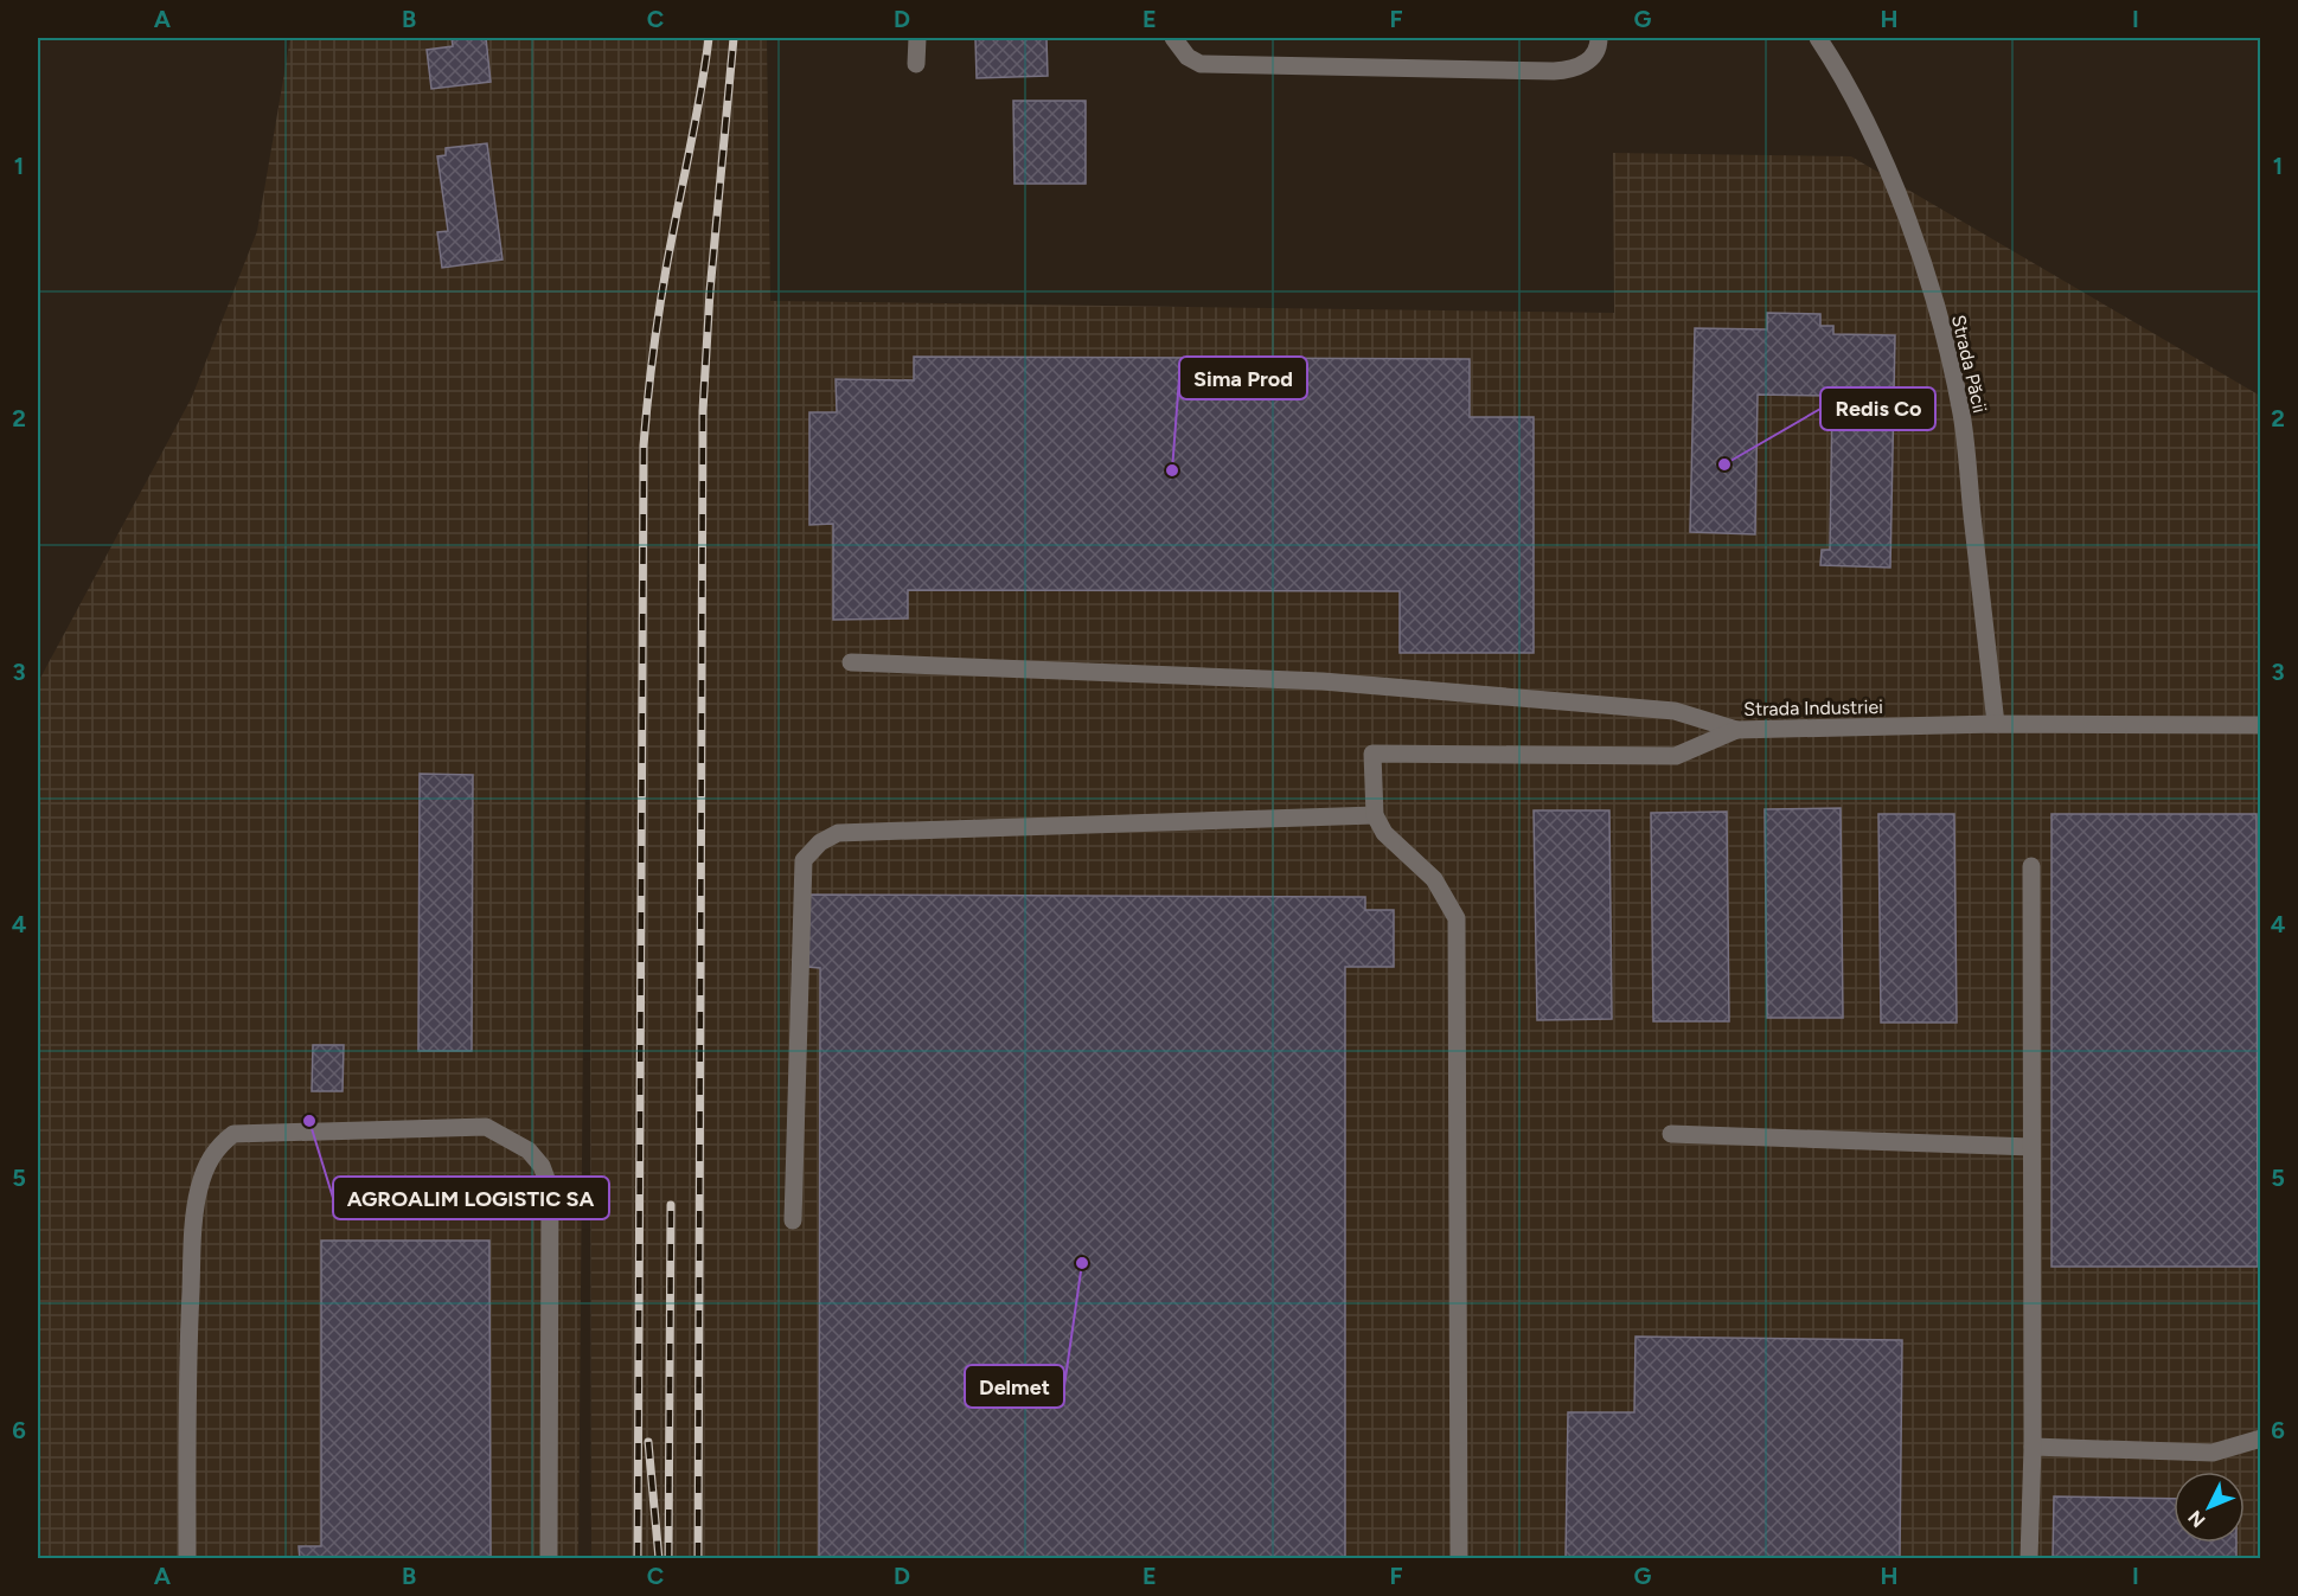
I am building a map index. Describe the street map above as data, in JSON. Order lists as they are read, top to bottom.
{
  "streets": {
    "street": ["Strada Păcii", "Strada Industriei"]
  },
  "crossings": [
    ["Strada Păcii", "Strada Industriei"]
  ],
  "places": [
    "Redis Co",
    "Sima Prod",
    "AGROALIM LOGISTIC SA",
    "Delmet"
  ],
  "north": "bottom left",
  "grid": {
    "columns": [
      "A",
      "B",
      "C",
      "D",
      "E",
      "F",
      "G",
      "H",
      "I"
    ],
    "rows": [
      "1",
      "2",
      "3",
      "4",
      "5",
      "6"
    ]
  }
}
